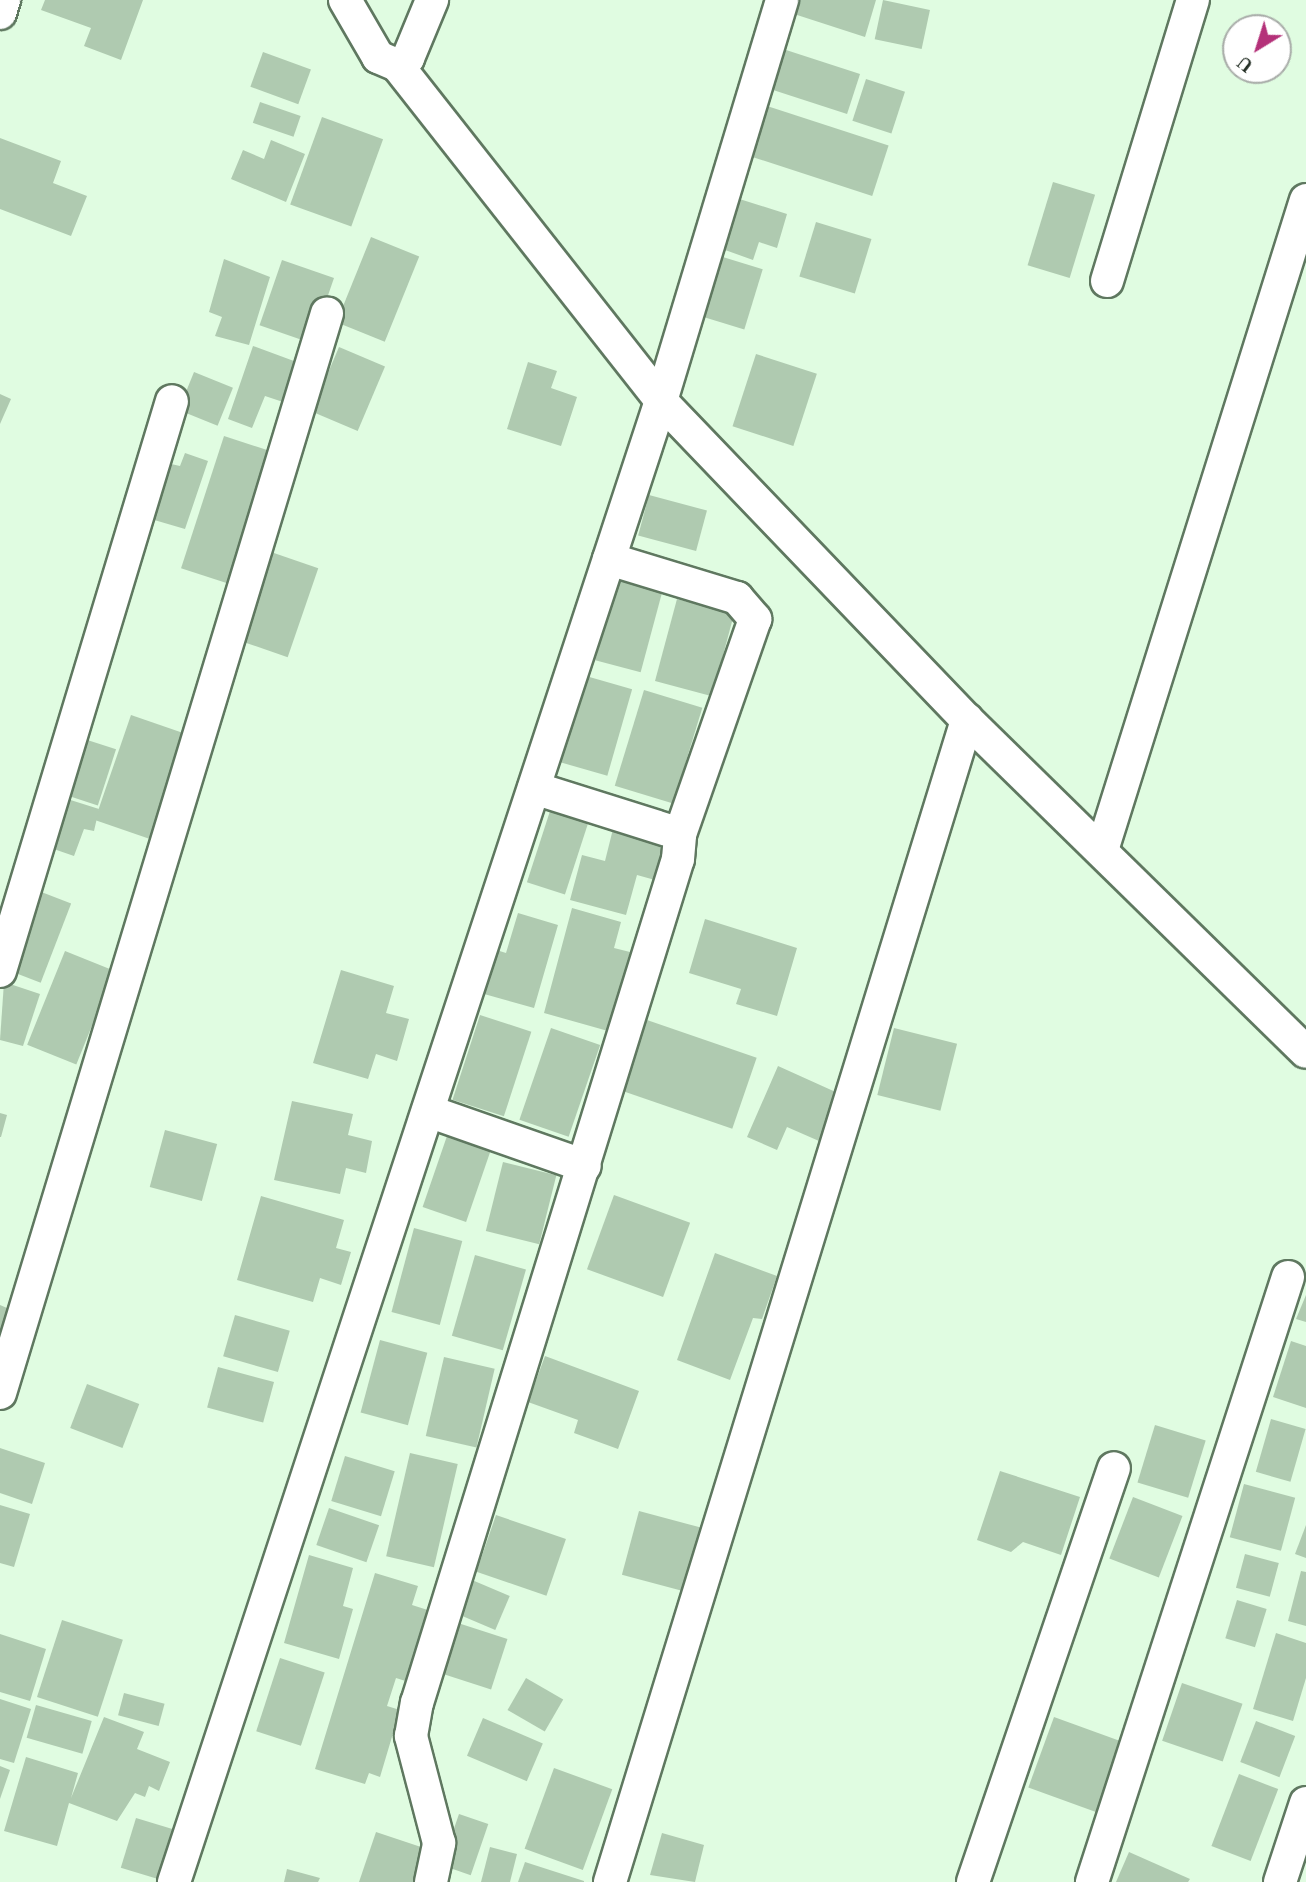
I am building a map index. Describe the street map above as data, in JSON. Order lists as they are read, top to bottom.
{
  "north": "bottom left"
}
